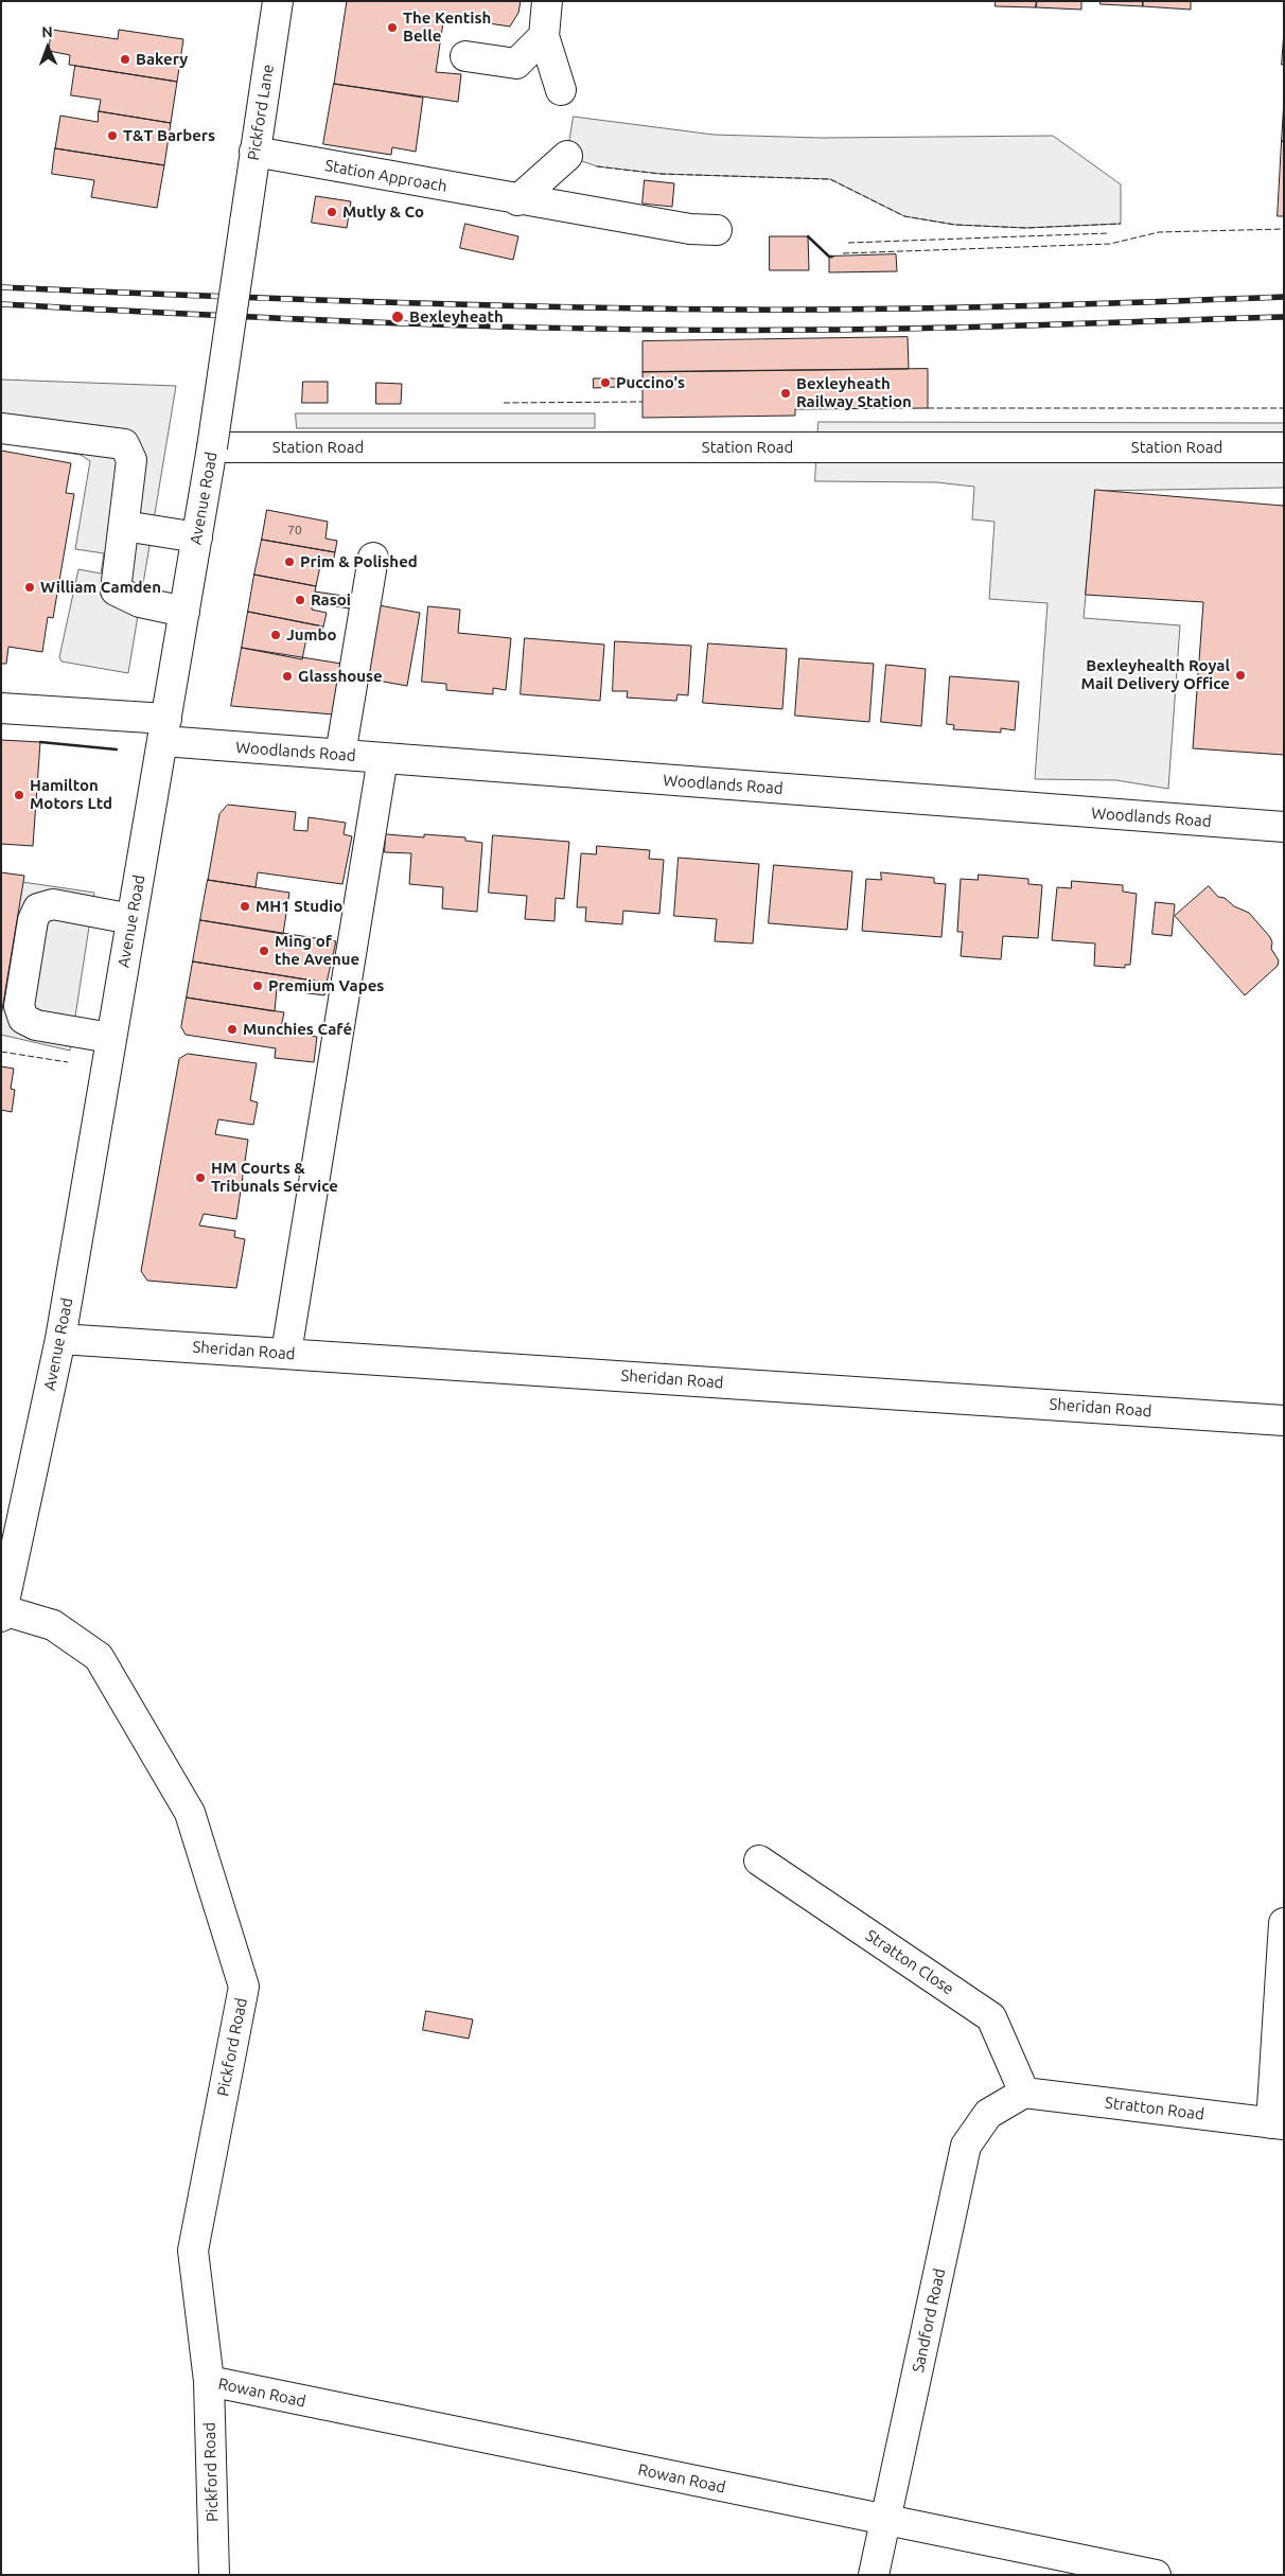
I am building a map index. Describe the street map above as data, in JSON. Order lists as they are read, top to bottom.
{
  "streets": {
    "street": [
      "Pickford Lane",
      "Station Approach",
      "Station Road",
      "Avenue Road",
      "Woodlands Road",
      "Sheridan Road",
      "Stratton Close",
      "Pickford Road",
      "Stratton Road",
      "Sandford Road",
      "Rowan Road"
    ]
  },
  "crossings": [
    ["Pickford Lane", "Station Approach"],
    ["Pickford Lane", "Avenue Road"],
    ["Station Road", "Avenue Road"],
    ["Avenue Road", "Woodlands Road"],
    ["Avenue Road", "Sheridan Road"],
    ["Avenue Road", "Pickford Road"],
    ["Stratton Close", "Stratton Road"],
    ["Stratton Close", "Sandford Road"],
    ["Pickford Road", "Rowan Road"],
    ["Stratton Road", "Sandford Road"],
    ["Sandford Road", "Rowan Road"]
  ],
  "places": [
    "The Kentish Belle",
    "Bakery",
    "T&T Barbers",
    "Mutly & Co",
    "Bexleyheath",
    "Puccino's",
    "Bexleyheath Railway Station",
    "Prim & Polished",
    "William Camden",
    "Rasoi",
    "Jumbo",
    "Bexleyhealth Royal Mail Delivery Office",
    "Glasshouse",
    "Hamilton Motors Ltd",
    "MH1 Studio",
    "Ming of the Avenue",
    "Premium Vapes",
    "Munchies Café",
    "HM Courts & Tribunals Service"
  ],
  "house_numbers": ["70"],
  "north": "top"
}
